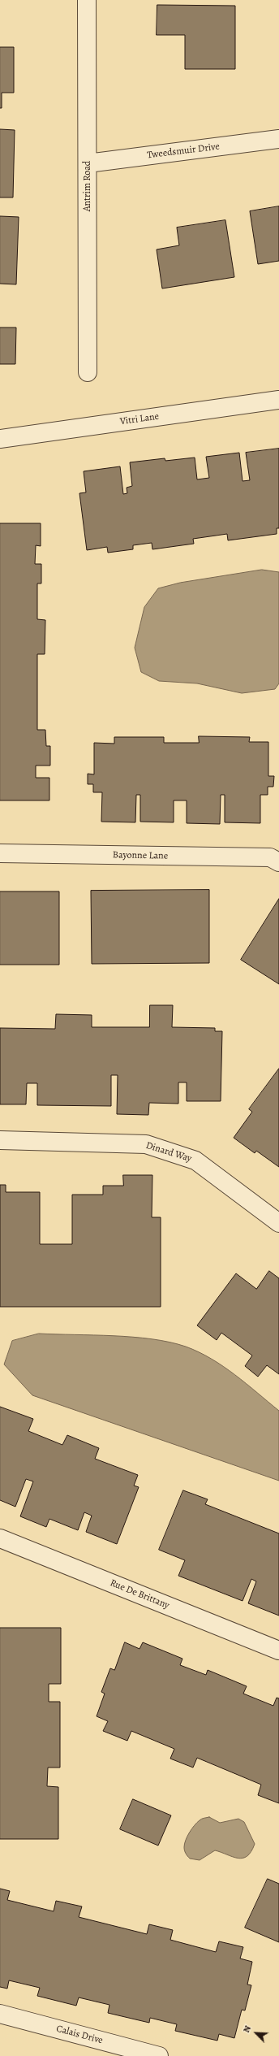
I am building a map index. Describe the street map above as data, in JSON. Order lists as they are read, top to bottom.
{
  "streets": {
    "street": [
      "Tweedsmuir Drive",
      "Antrim Road",
      "Vitri Lane",
      "Bayonne Lane",
      "Dinard Way",
      "Rue De Brittany",
      "Calais Drive"
    ]
  },
  "crossings": [
    ["Tweedsmuir Drive", "Antrim Road"]
  ],
  "north": "top left"
}
